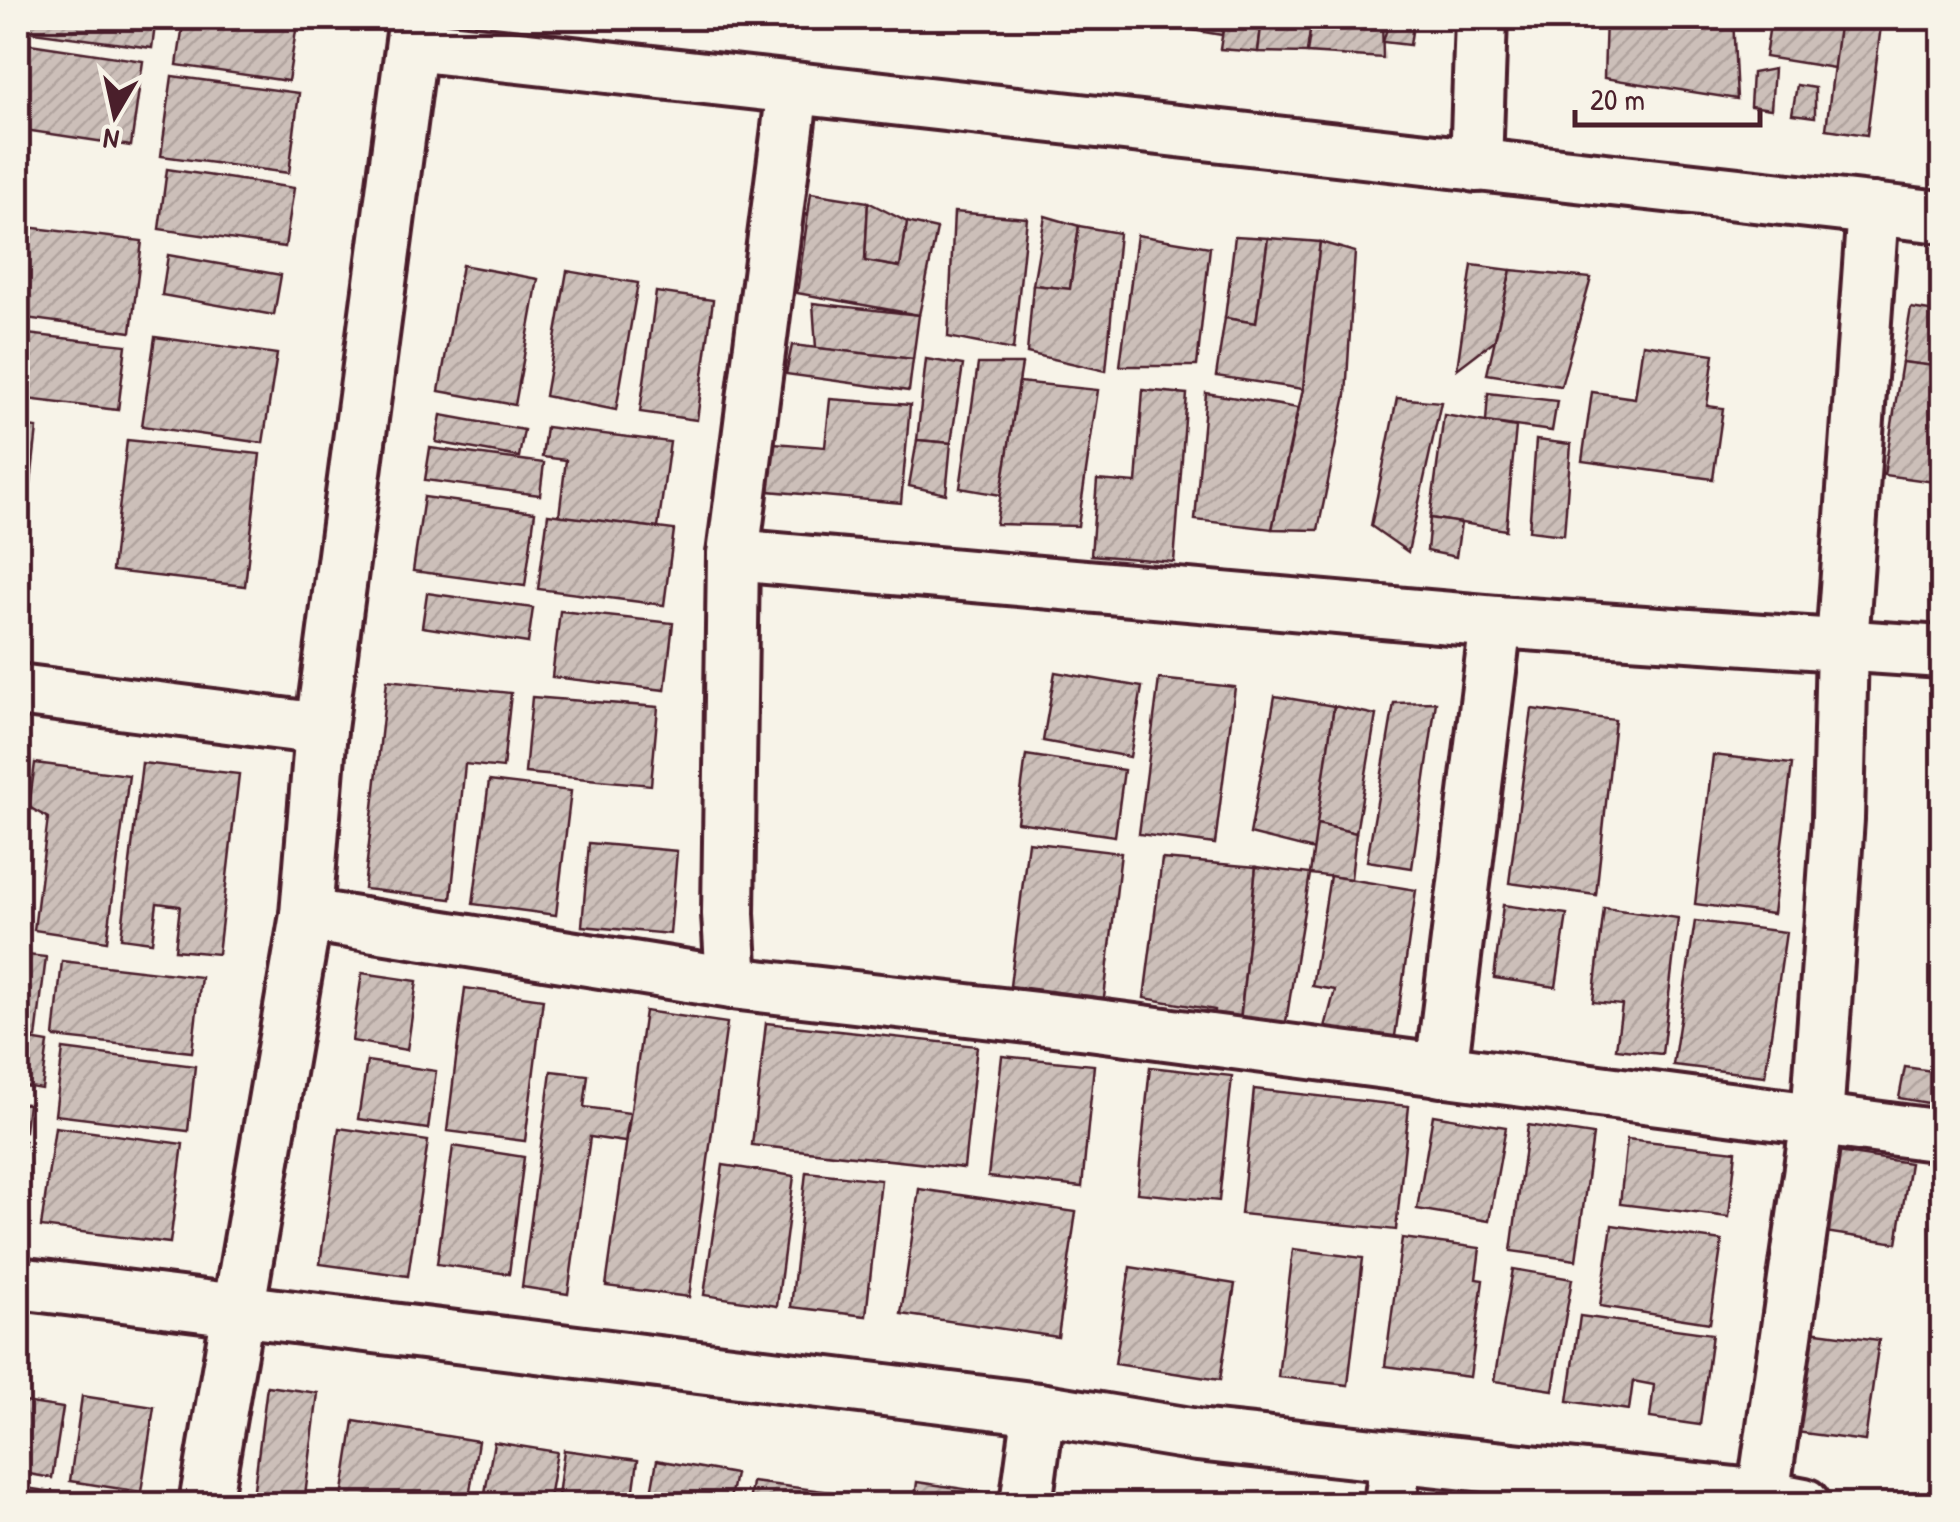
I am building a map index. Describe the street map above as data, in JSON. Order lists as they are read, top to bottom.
{
  "scale_bar": "20 m",
  "north": "bottom"
}
